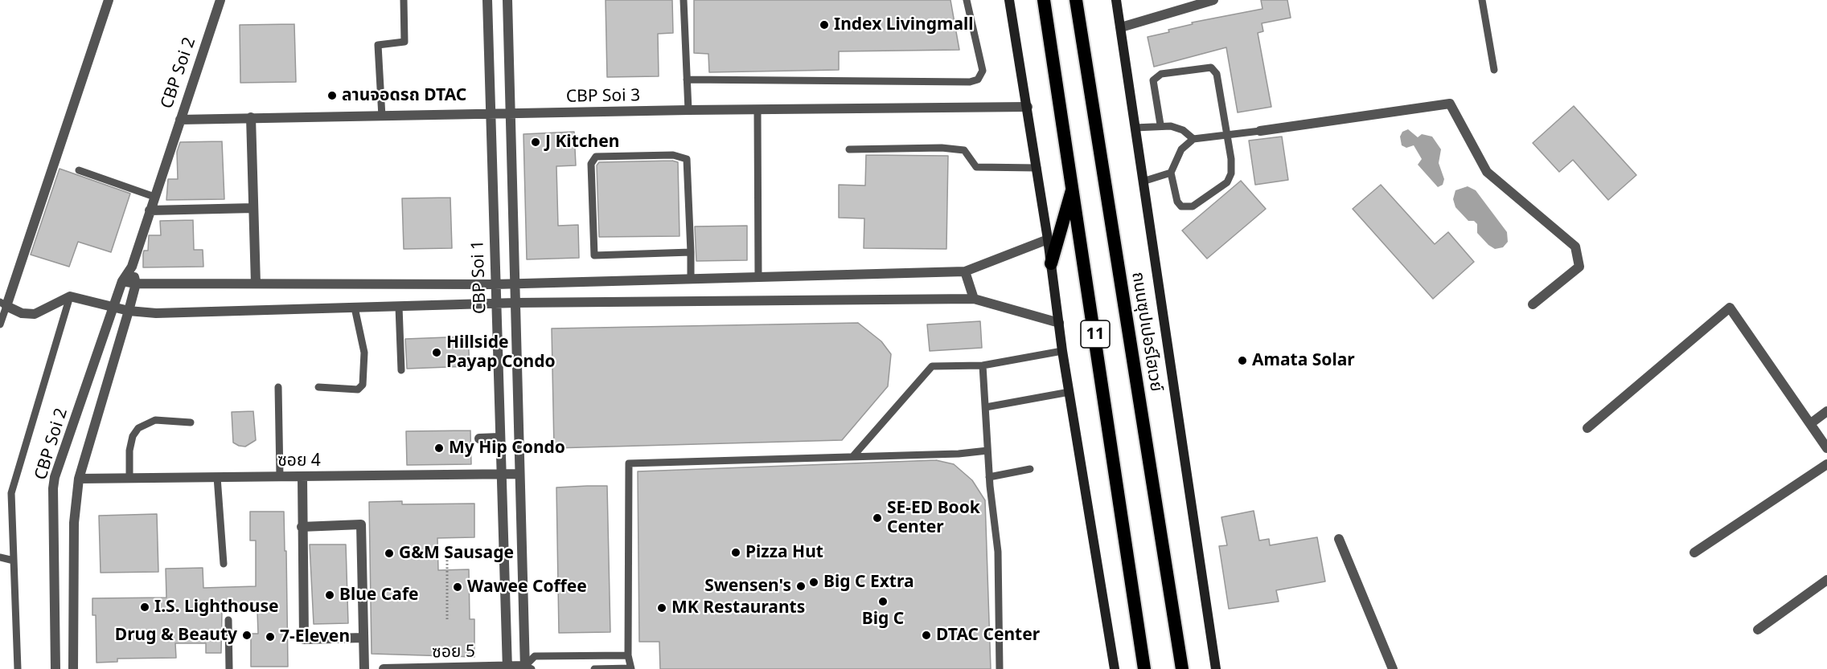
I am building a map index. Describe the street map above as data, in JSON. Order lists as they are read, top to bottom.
{
  "streets": {
    "highway": ["ถนนซุปเปอร์ไฮเวย์", "11"],
    "street": [
      "CBP Soi 2",
      "CBP Soi 3",
      "CBP Soi 1",
      "ซอย 4",
      "ซอย 5"
    ]
  },
  "crossings": [
    ["CBP Soi 2", "CBP Soi 3"],
    ["CBP Soi 3", "CBP Soi 1"],
    ["CBP Soi 1", "ซอย 4"],
    ["CBP Soi 1", "ซอย 5"]
  ],
  "places": [
    "Index Livingmall",
    "ลานจอดรถ DTAC",
    "J Kitchen",
    "Hillside Payap Condo",
    "Amata Solar",
    "My Hip Condo",
    "SE-ED Book Center",
    "Pizza Hut",
    "G&M Sausage",
    "Big C Extra",
    "Swensen's",
    "Wawee Coffee",
    "Blue Cafe",
    "Big C",
    "I.S. Lighthouse",
    "MK Restaurants",
    "Drug & Beauty",
    "DTAC Center",
    "7-Eleven"
  ]
}
